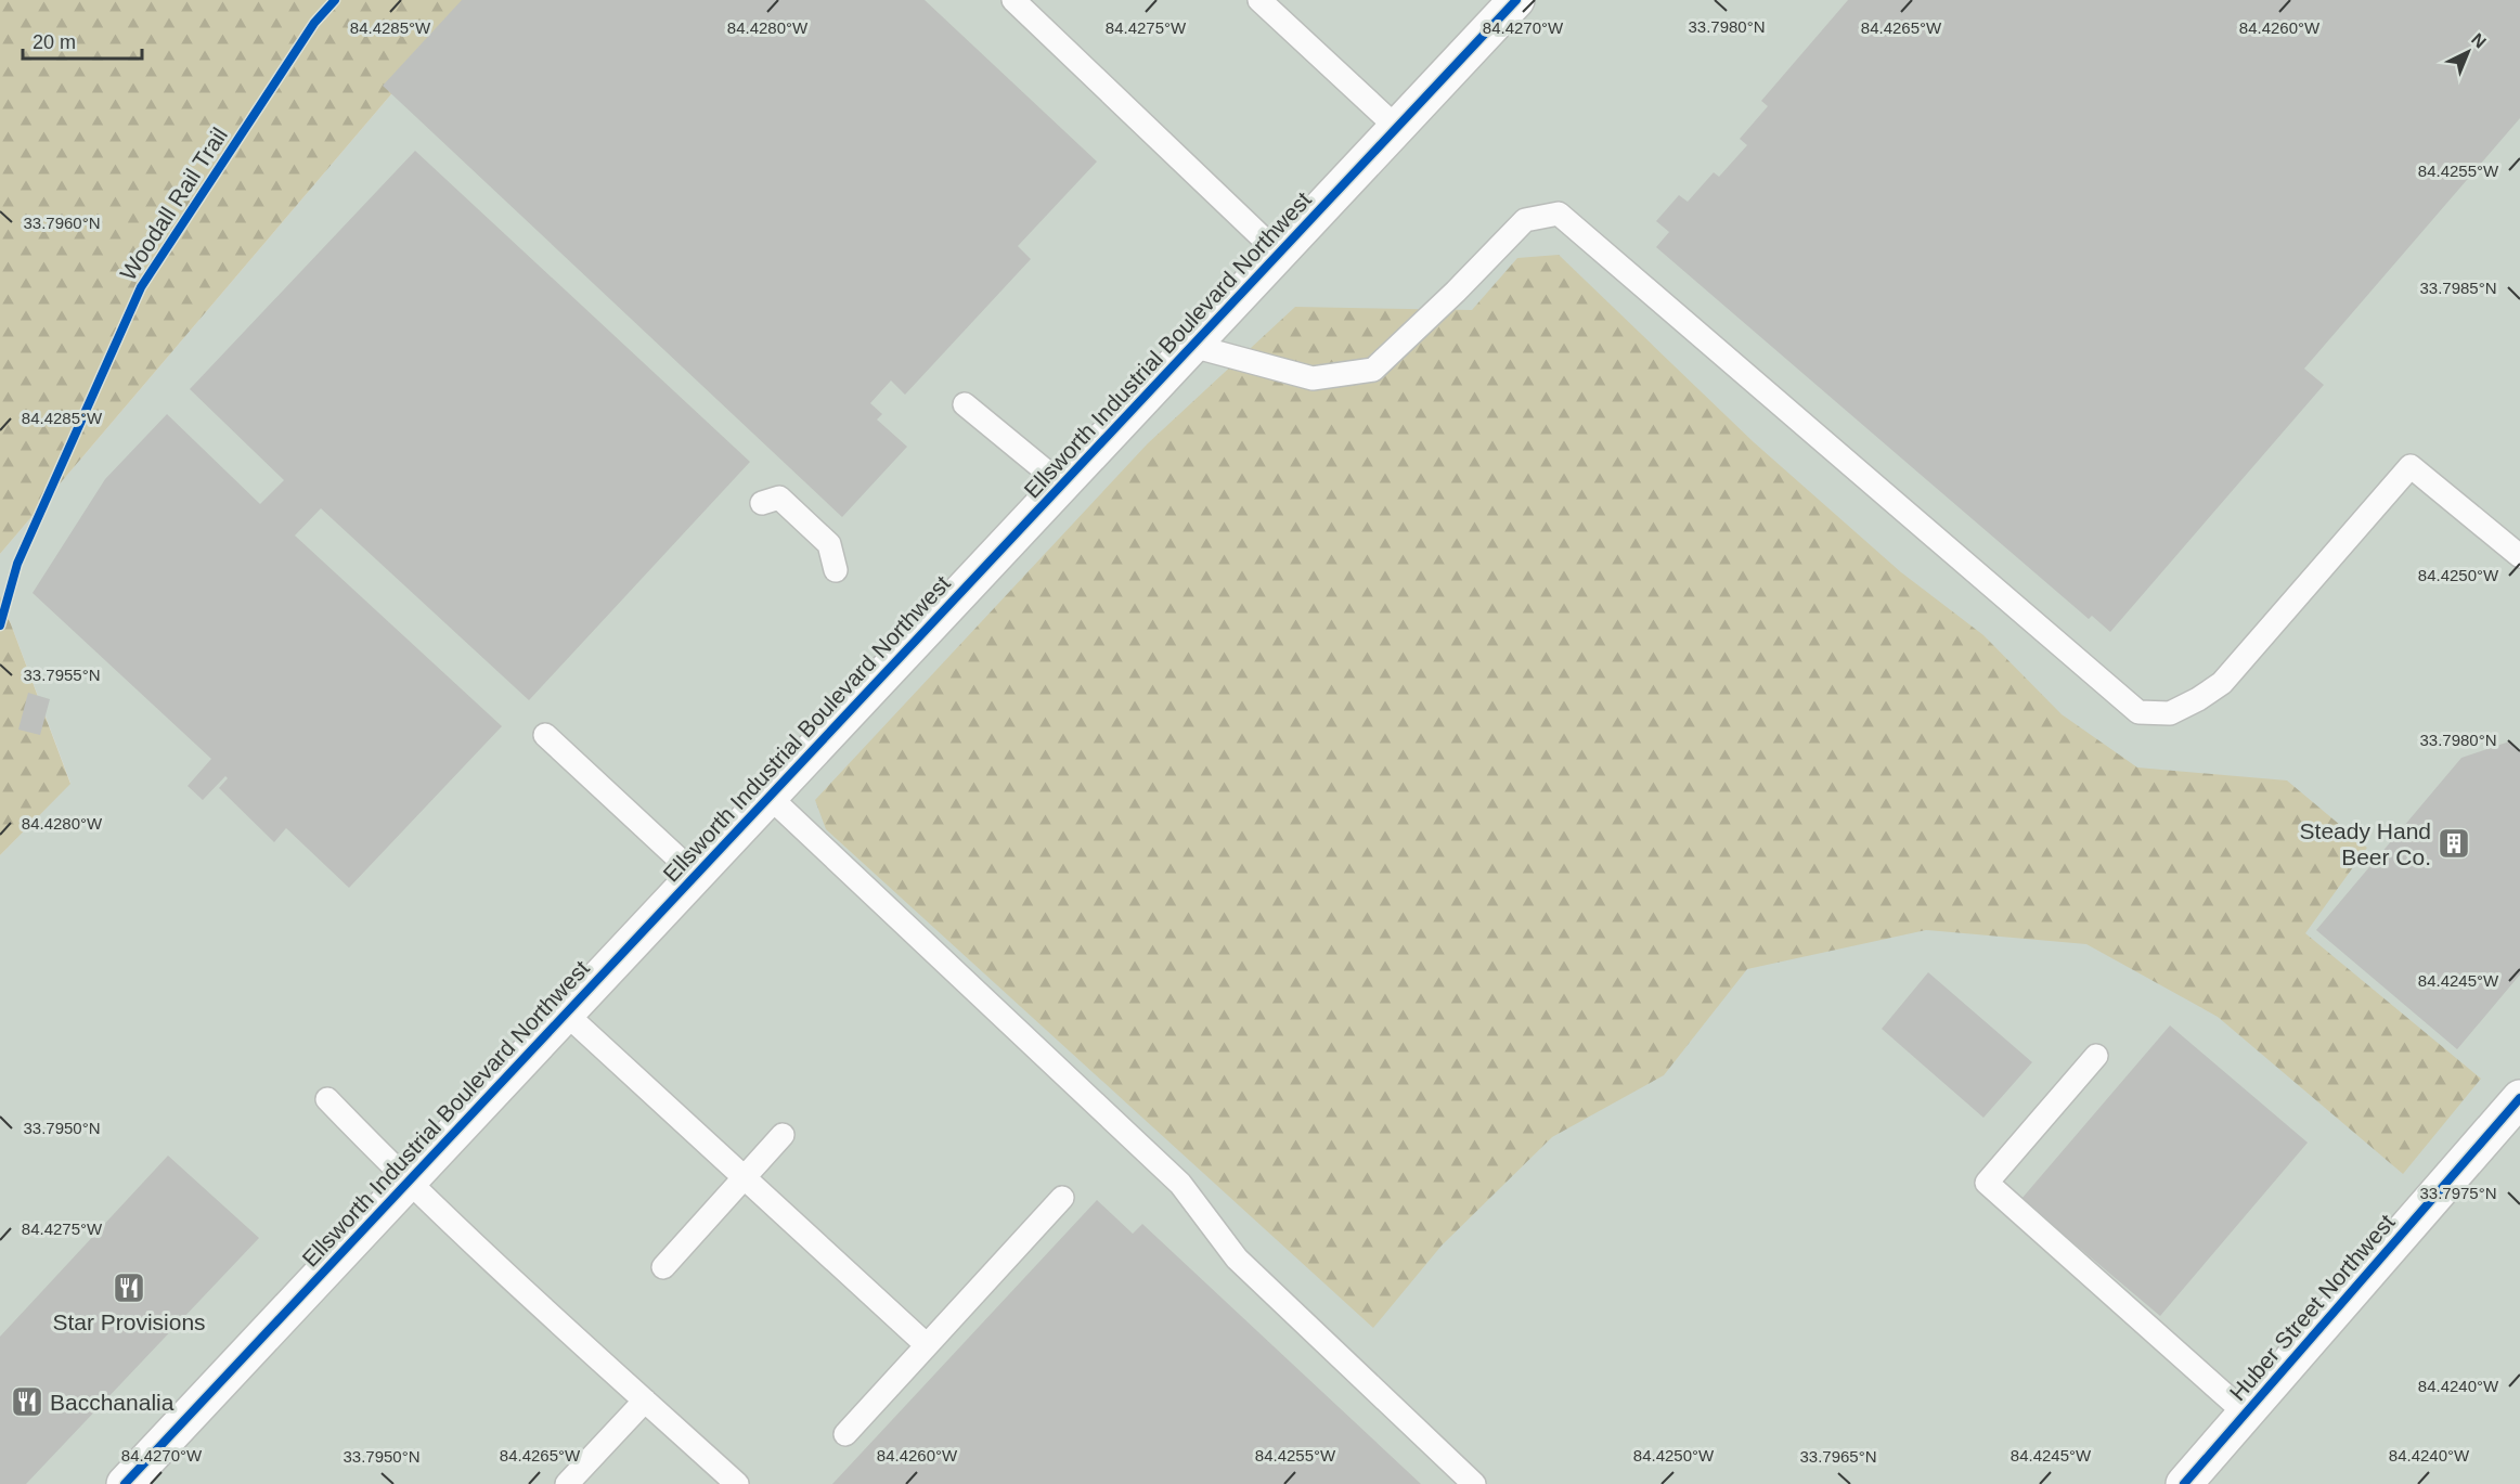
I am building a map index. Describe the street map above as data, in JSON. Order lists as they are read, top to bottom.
{
  "streets": {
    "street": ["Ellsworth Industrial Boulevard Northwest", "Huber Street Northwest"],
    "cycle path": ["Woodall Rail Trail"]
  },
  "places": {
    "building": ["Steady Hand Beer Co."],
    "restaurant": ["Star Provisions", "Bacchanalia"]
  },
  "scale_bar": "20 m",
  "north": "top right",
  "coordinates": [
    "33.7980°N",
    "84.4285°W",
    "84.4270°W",
    "84.4265°W",
    "84.4260°W",
    "84.4280°W",
    "84.4275°W",
    "84.4255°W",
    "33.7960°N",
    "33.7985°N",
    "84.4250°W",
    "33.7955°N",
    "84.4245°W",
    "33.7950°N",
    "33.7975°N",
    "84.4240°W",
    "33.7965°N"
  ]
}
